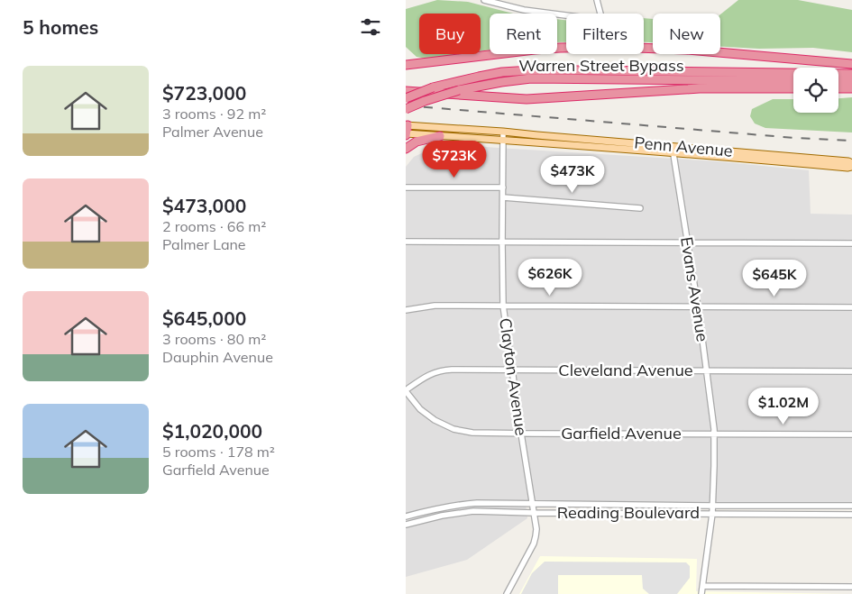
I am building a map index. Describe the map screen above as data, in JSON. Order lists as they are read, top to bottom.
{
  "streets": {
    "highway": ["Warren Street Bypass"],
    "main road": ["Penn Avenue"],
    "street": [
      "Evans Avenue",
      "Cleveland Avenue",
      "Clayton Avenue",
      "Garfield Avenue",
      "Reading Boulevard"
    ]
  },
  "crossings": [
    ["Penn Avenue", "Evans Avenue"],
    ["Penn Avenue", "Clayton Avenue"],
    ["Evans Avenue", "Cleveland Avenue"],
    ["Evans Avenue", "Garfield Avenue"],
    ["Evans Avenue", "Reading Boulevard"],
    ["Cleveland Avenue", "Clayton Avenue"],
    ["Cleveland Avenue", "Garfield Avenue"],
    ["Clayton Avenue", "Garfield Avenue"],
    ["Clayton Avenue", "Reading Boulevard"]
  ],
  "page": {
    "heading": "5 homes",
    "chip": [
      "Buy",
      "Rent",
      "Filters",
      "New"
    ],
    "list": [
      {
        "name": "$723,000",
        "note": "3 rooms · 92 m² · Palmer Avenue"
      },
      {
        "name": "$473,000",
        "note": "2 rooms · 66 m² · Palmer Lane"
      },
      {
        "name": "$645,000",
        "note": "3 rooms · 80 m² · Dauphin Avenue"
      },
      {
        "name": "$1,020,000",
        "note": "5 rooms · 178 m² · Garfield Avenue"
      }
    ],
    "price": [
      "$723K",
      "$473K",
      "$626K",
      "$645K",
      "$1.02M"
    ]
  }
}
